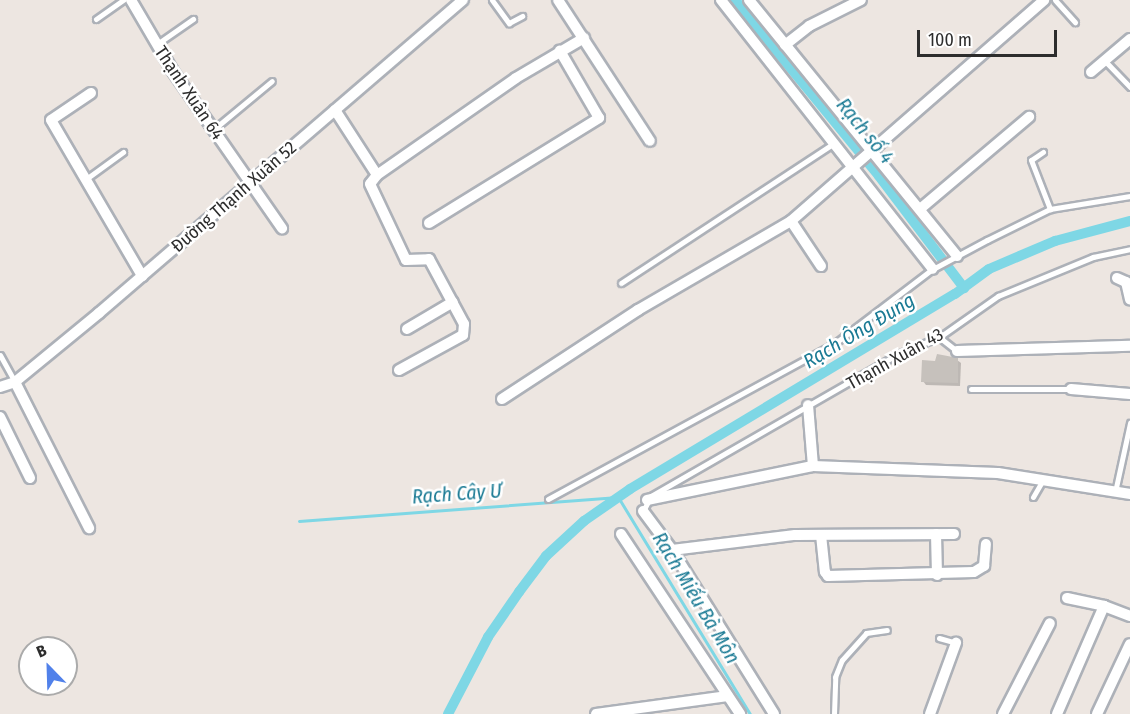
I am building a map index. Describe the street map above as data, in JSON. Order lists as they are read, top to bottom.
{
  "streets": {
    "street": ["Thạnh Xuân 64", "Đường Thạnh Xuân 52", "Thạnh Xuân 43"]
  },
  "crossings": [
    ["Thạnh Xuân 64", "Đường Thạnh Xuân 52"]
  ],
  "water": [
    "Rạch số 4",
    "Rạch Ông Đụng",
    "Rạch Cây Ư",
    "Rạch Miếu Bà Môn"
  ],
  "scale_bar": "100 m",
  "north": "top left"
}
